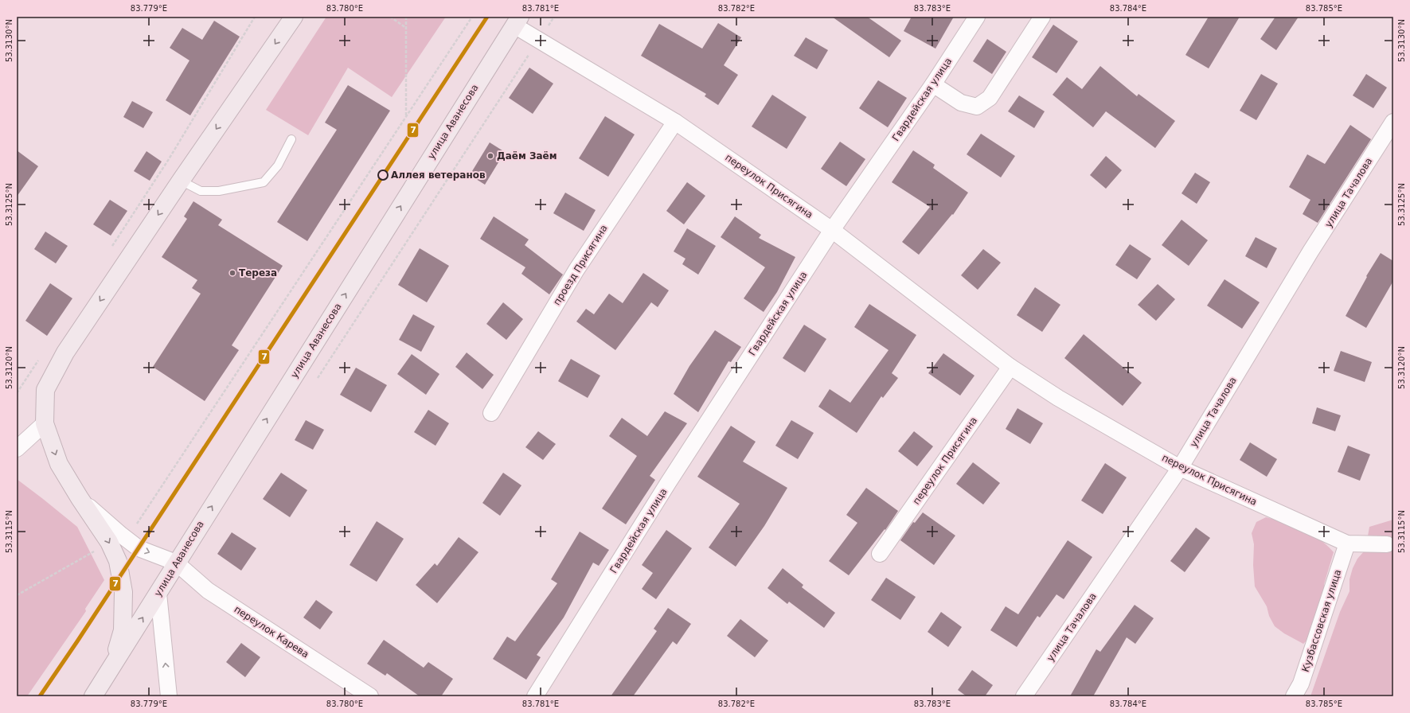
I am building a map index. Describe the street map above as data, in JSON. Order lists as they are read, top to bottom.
{
  "streets": {
    "highway": ["улица Аванесова"],
    "street": [
      "Гвардейская улица",
      "переулок Присягина",
      "улица Тачалова",
      "проезд Присягина",
      "Кузбассовская улица",
      "переулок Карева"
    ]
  },
  "crossings": [
    ["Гвардейская улица", "переулок Присягина"],
    ["улица Аванесова", "переулок Присягина"],
    ["улица Аванесова", "переулок Карева"],
    ["переулок Присягина", "улица Тачалова"],
    ["переулок Присягина", "проезд Присягина"],
    ["переулок Присягина", "Кузбассовская улица"]
  ],
  "places": ["Даём Заём", "Аллея ветеранов", "Тереза"],
  "lines": ["transit line 7"],
  "coordinates": [
    "83.779°E",
    "83.780°E",
    "83.781°E",
    "83.782°E",
    "83.783°E",
    "83.784°E",
    "83.785°E",
    "53.3130°N",
    "53.3125°N",
    "53.3120°N",
    "53.3115°N"
  ]
}
